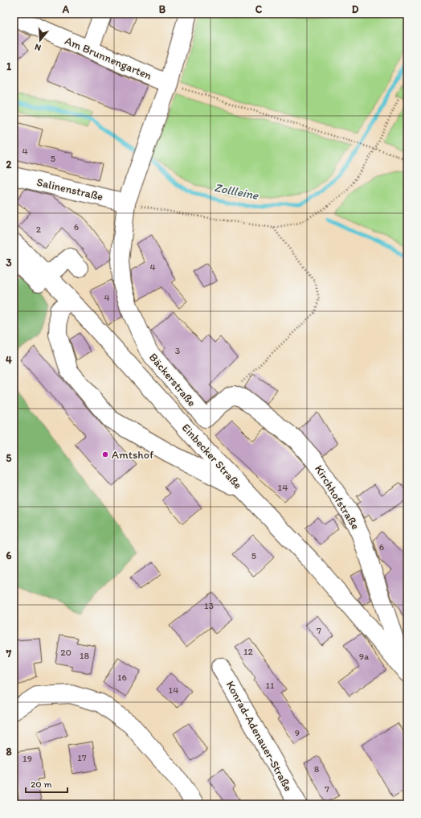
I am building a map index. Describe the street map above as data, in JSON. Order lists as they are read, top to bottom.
{
  "streets": {
    "street": [
      "Am Brunnengarten",
      "Salinenstraße",
      "Bäckerstraße",
      "Einbecker Straße",
      "Kirchhofstraße",
      "Konrad-Adenauer-Straße"
    ]
  },
  "crossings": [
    ["Am Brunnengarten", "Bäckerstraße"],
    ["Salinenstraße", "Bäckerstraße"],
    ["Einbecker Straße", "Kirchhofstraße"]
  ],
  "water": ["Zollleine"],
  "places": ["Amtshof"],
  "house_numbers": [
    "4",
    "5",
    "6",
    "2",
    "4",
    "4",
    "3",
    "14",
    "6",
    "5",
    "13",
    "7",
    "12",
    "20",
    "18",
    "9a",
    "16",
    "11",
    "14",
    "9",
    "17",
    "19",
    "8",
    "7"
  ],
  "scale_bar": "20 m",
  "north": "bottom",
  "grid": {
    "columns": [
      "A",
      "B",
      "C",
      "D"
    ],
    "rows": [
      "1",
      "2",
      "3",
      "4",
      "5",
      "6",
      "7",
      "8"
    ]
  }
}
